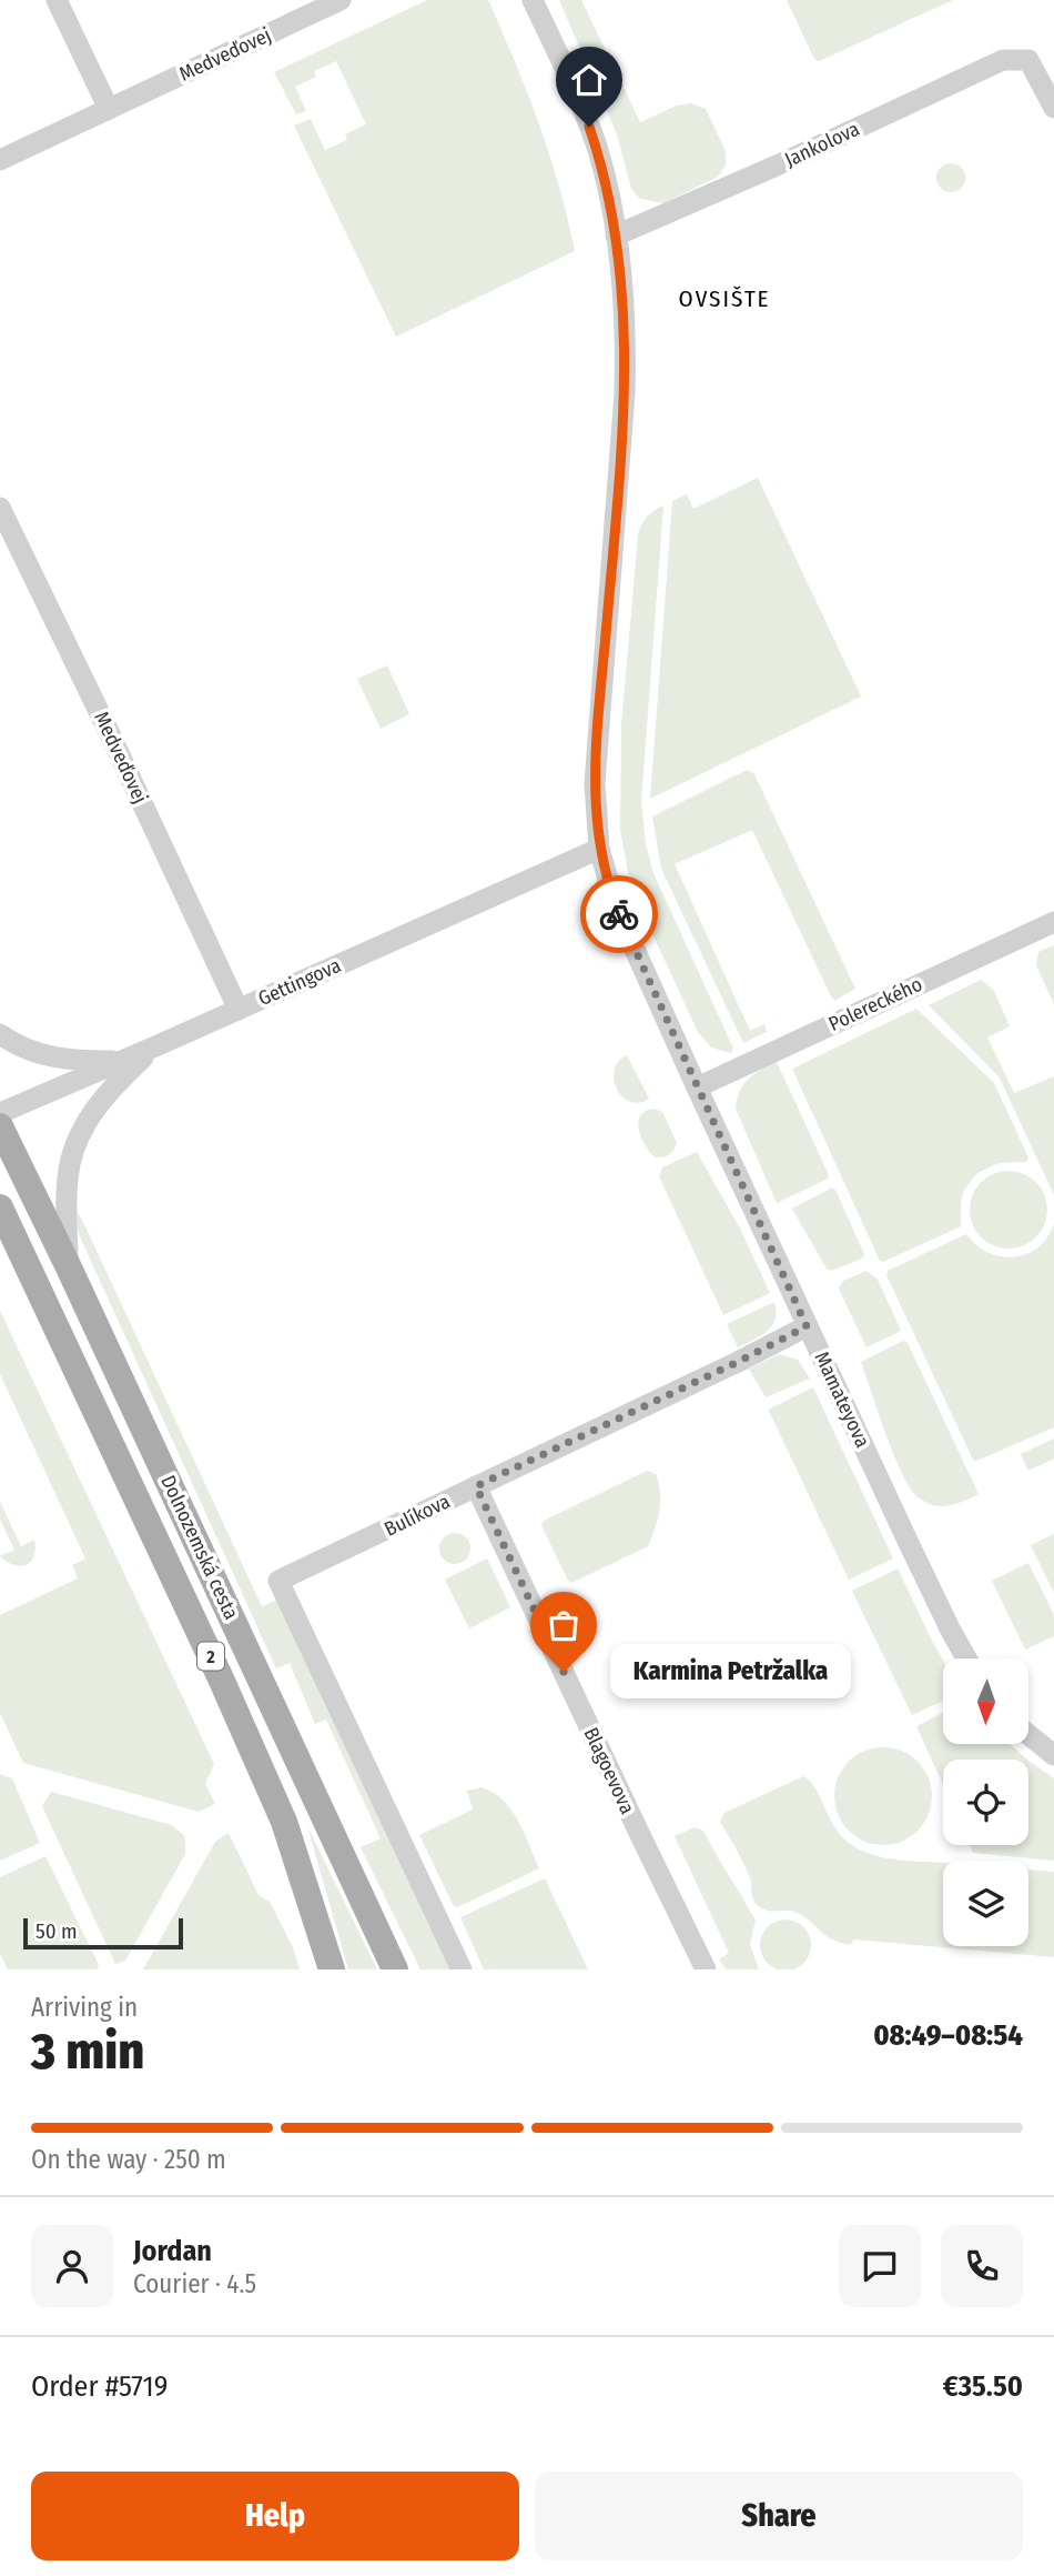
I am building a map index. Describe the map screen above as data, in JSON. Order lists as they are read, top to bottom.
{
  "streets": {
    "main road": ["Dolnozemská cesta", "2"],
    "street": [
      "Medveďovej",
      "Jankolova",
      "Gettingova",
      "Polereckého",
      "Mamateyova",
      "Bulíkova",
      "Blagoevova"
    ]
  },
  "crossings": [
    ["Medveďovej", "Gettingova"],
    ["Jankolova", "Mamateyova"],
    ["Gettingova", "Mamateyova"],
    ["Polereckého", "Mamateyova"],
    ["Mamateyova", "Bulíkova"],
    ["Bulíkova", "Blagoevova"]
  ],
  "districts": ["OVSIŠTE"],
  "places": ["Karmina Petržalka"],
  "scale_bar": "50 m",
  "north": "bottom",
  "page": {
    "bubble": "Karmina Petržalka",
    "scale": "50 m",
    "heading": ["3 min", "Arriving in", "08:49–08:54"],
    "panel": [
      "Jordan",
      "Courier · 4.5",
      "Order #5719",
      "€35.50"
    ],
    "bar": "On the way · 250 m",
    "buttons": ["Help", "Share"]
  }
}
